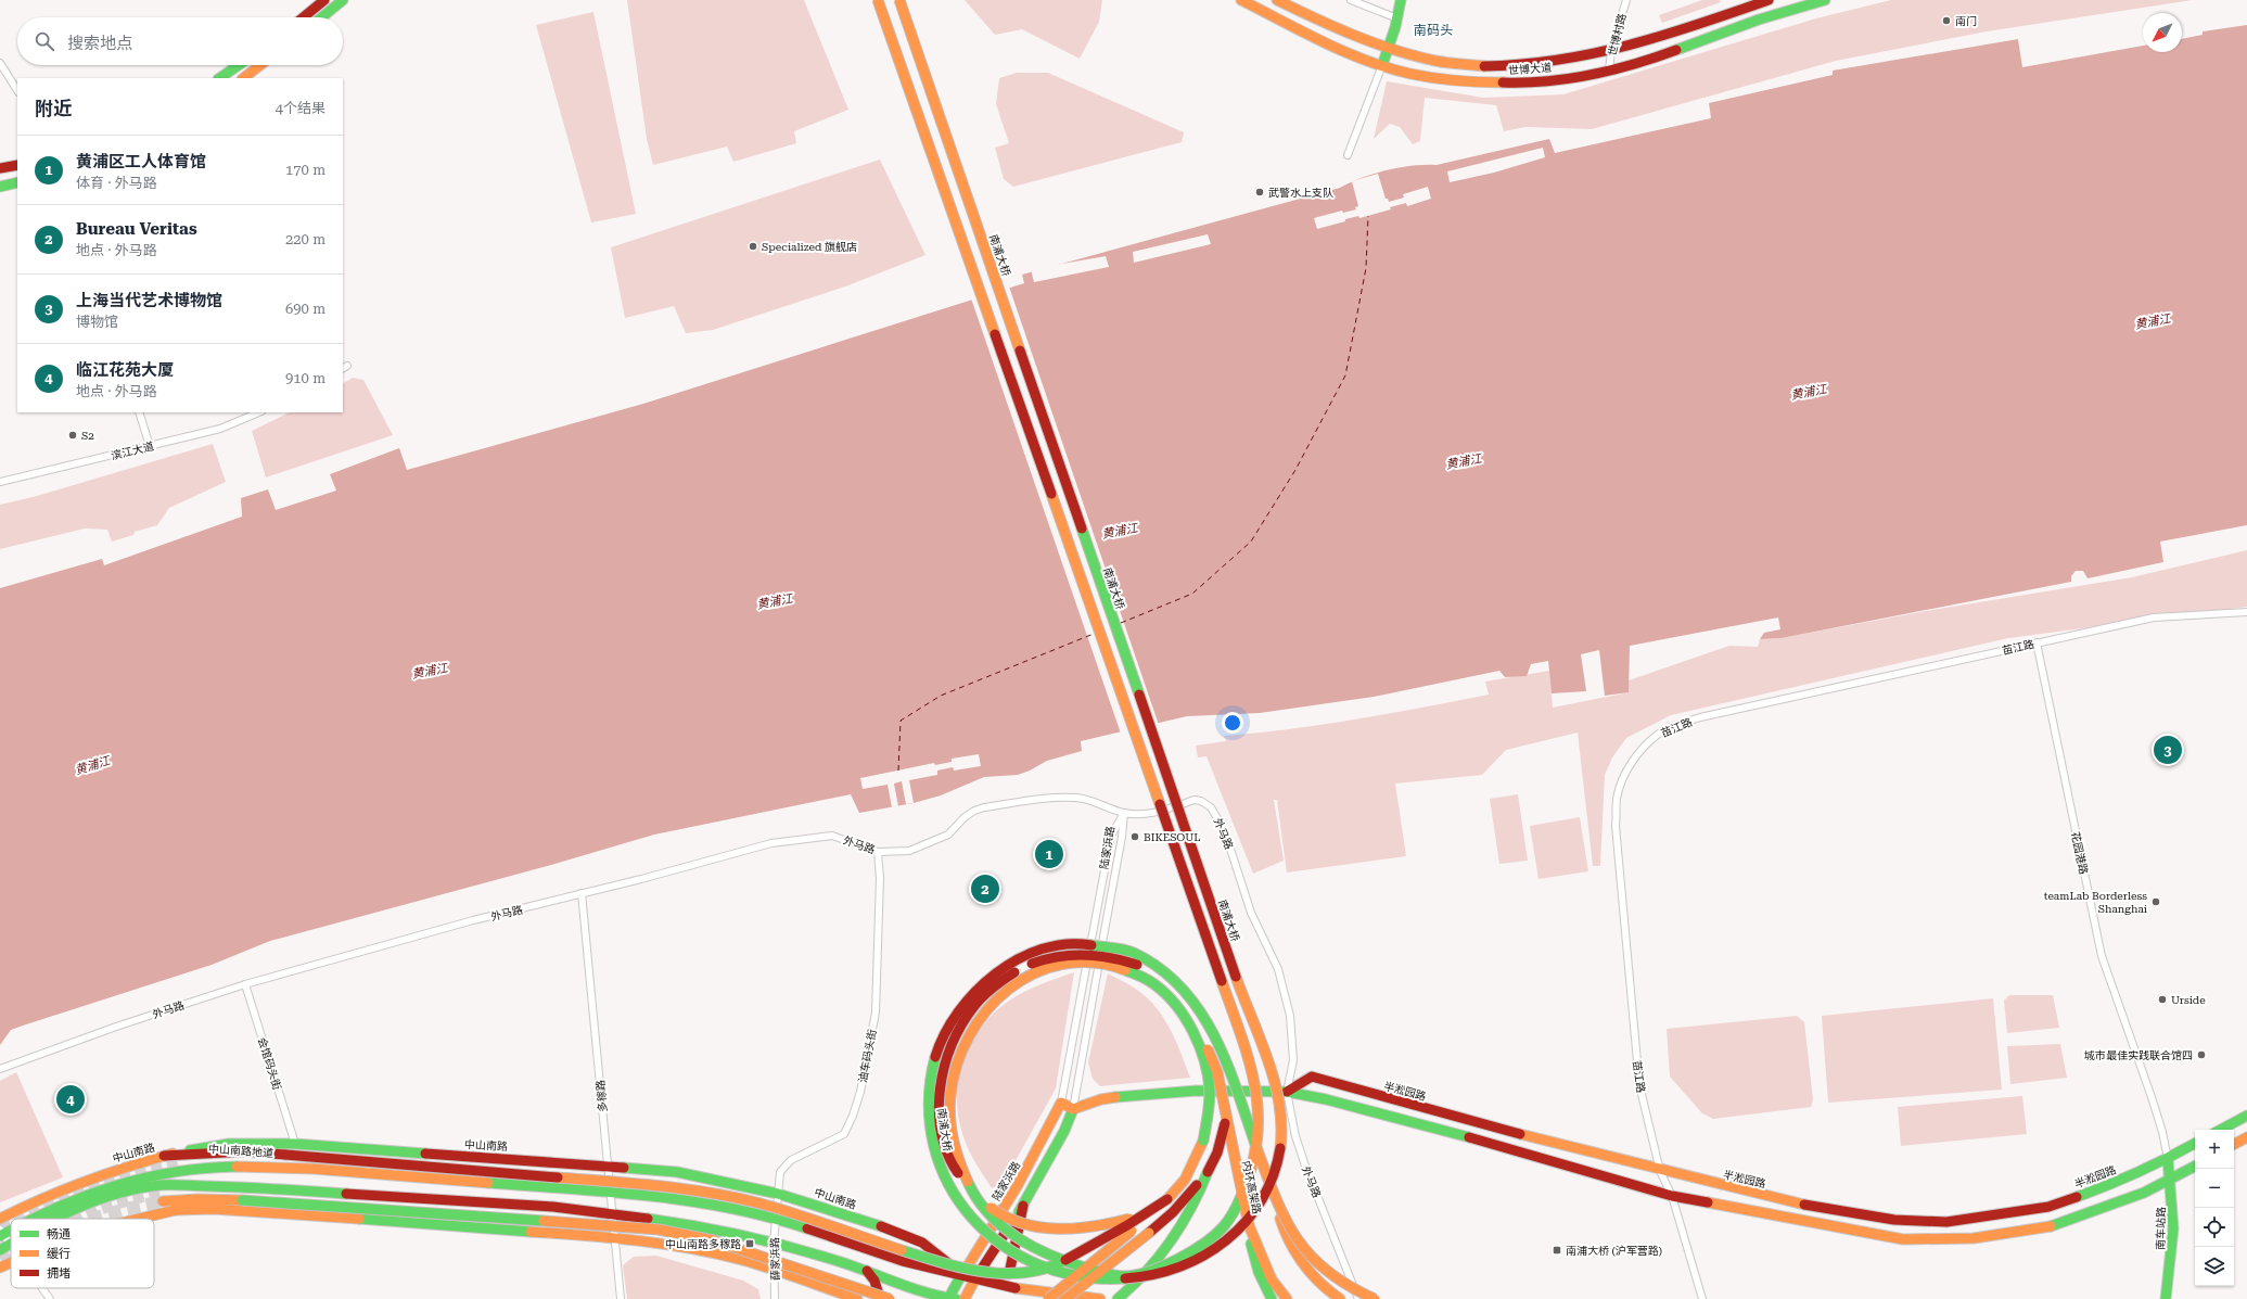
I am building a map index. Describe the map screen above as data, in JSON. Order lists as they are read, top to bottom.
{
  "streets": {
    "main road": [
      "世博大道",
      "南浦大桥",
      "陆家浜路",
      "半淞园路",
      "中山南路",
      "中山南路地道",
      "内环高架路",
      "南车站路"
    ],
    "street": [
      "世博村路",
      "滨江大道",
      "苗江路",
      "外马路",
      "花园港路",
      "油车码头街",
      "会馆码头街",
      "多稼路",
      "薛家浜路"
    ]
  },
  "crossings": [
    ["世博村路", "世博大道"],
    ["南浦大桥", "内环高架路"],
    ["苗江路", "花园港路"],
    ["苗江路", "半淞园路"],
    ["外马路", "陆家浜路"],
    ["外马路", "油车码头街"],
    ["外马路", "会馆码头街"],
    ["外马路", "半淞园路"],
    ["外马路", "多稼路"],
    ["陆家浜路", "半淞园路"],
    ["陆家浜路", "中山南路"],
    ["花园港路", "半淞园路"],
    ["花园港路", "南车站路"],
    ["油车码头街", "中山南路"],
    ["油车码头街", "薛家浜路"],
    ["会馆码头街", "中山南路"],
    ["半淞园路", "南车站路"],
    ["多稼路", "中山南路"],
    ["中山南路", "中山南路地道"],
    ["中山南路", "薛家浜路"]
  ],
  "districts": ["南码头"],
  "water": ["黄浦江"],
  "places": {
    "other": [
      "南门",
      "武警水上支队",
      "Specialized 旗舰店",
      "S2",
      "BIKESOUL",
      "teamLab Borderless Shanghai",
      "Urside",
      "城市最佳实践联合馆四"
    ],
    "transit": ["中山南路多稼路", "南浦大桥 (沪军营路)"]
  },
  "legend": ["畅通", "缓行", "拥堵"],
  "north": "bottom left",
  "page": {
    "search": "搜索地点",
    "heading": ["附近", "4个结果"],
    "list": [
      {
        "mark": "1",
        "name": "黄浦区工人体育馆",
        "note": "体育 · 外马路",
        "value": "170 m"
      },
      {
        "mark": "2",
        "name": "Bureau Veritas",
        "note": "地点 · 外马路",
        "value": "220 m"
      },
      {
        "mark": "3",
        "name": "上海当代艺术博物馆",
        "note": "博物馆",
        "value": "690 m"
      },
      {
        "mark": "4",
        "name": "临江花苑大厦",
        "note": "地点 · 外马路",
        "value": "910 m"
      }
    ],
    "pins": [
      "3",
      "1",
      "2",
      "4"
    ],
    "map_buttons": ["+", "−"]
  }
}
